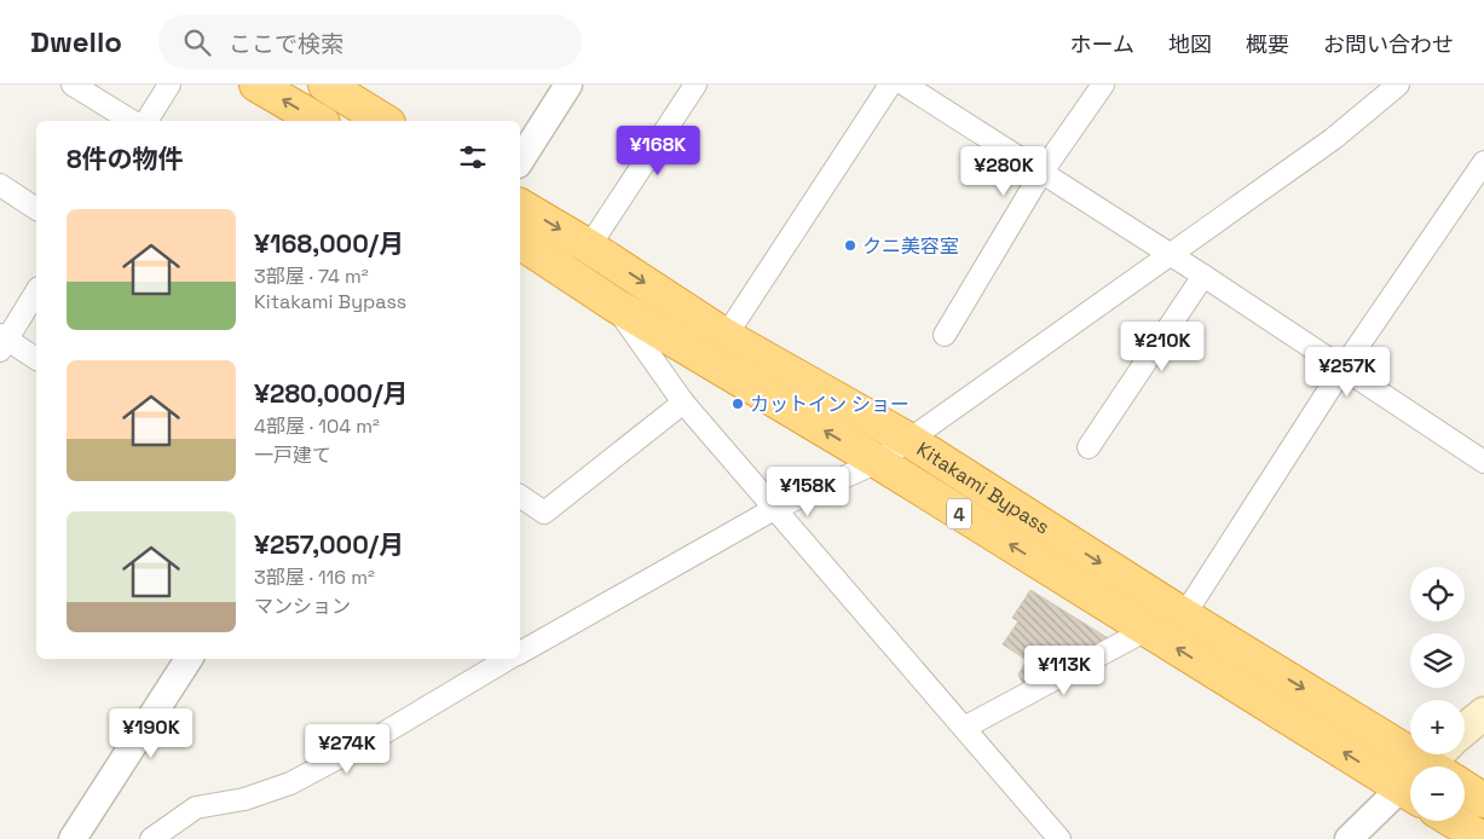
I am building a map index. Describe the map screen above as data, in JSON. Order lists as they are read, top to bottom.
{
  "streets": {
    "highway": ["Kitakami Bypass", "4"]
  },
  "places": ["クニ美容室", "カットイン ショー"],
  "page": {
    "header": "Dwello",
    "search": "ここで検索",
    "nav": [
      "ホーム",
      "地図",
      "概要",
      "お問い合わせ"
    ],
    "heading": "8件の物件",
    "price": [
      "¥168K",
      "¥280K",
      "¥210K",
      "¥257K",
      "¥158K",
      "¥113K",
      "¥190K",
      "¥274K"
    ],
    "list": [
      {
        "name": "¥168,000/月",
        "note": "3部屋 · 74 m² · Kitakami Bypass"
      },
      {
        "name": "¥280,000/月",
        "note": "4部屋 · 104 m² · 一戸建て"
      },
      {
        "name": "¥257,000/月",
        "note": "3部屋 · 116 m² · マンション"
      }
    ],
    "map_buttons": ["+", "−"]
  }
}
